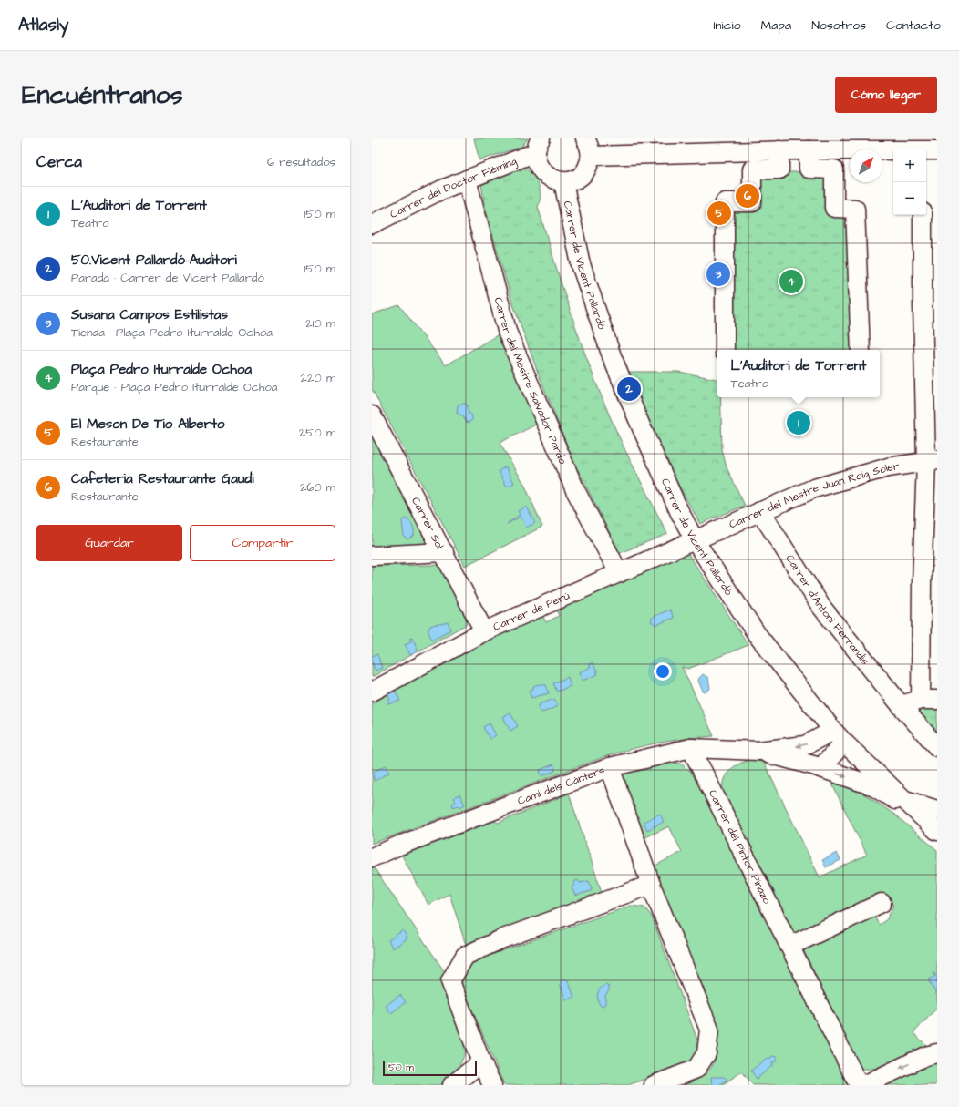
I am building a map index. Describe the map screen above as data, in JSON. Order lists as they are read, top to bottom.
{
  "streets": {
    "street": [
      "Carrer del Doctor Flèming",
      "Carrer de Vicent Pallardó",
      "Carrer del Mestre Salvador Pardo",
      "Carrer del Mestre Juan Roig Soler",
      "Carrer Sol",
      "Carrer d'Antoni Ferrandis",
      "Carrer de Perú",
      "Camí dels Cànters",
      "Carrer del Pintor Pinazo"
    ]
  },
  "crossings": [
    ["Carrer del Doctor Flèming", "Carrer del Mestre Salvador Pardo"],
    ["Carrer de Vicent Pallardó", "Carrer del Mestre Juan Roig Soler"],
    ["Carrer de Vicent Pallardó", "Carrer de Perú"],
    ["Carrer de Vicent Pallardó", "Camí dels Cànters"],
    ["Carrer del Mestre Salvador Pardo", "Carrer de Perú"],
    ["Carrer del Mestre Juan Roig Soler", "Carrer d'Antoni Ferrandis"],
    ["Carrer del Mestre Juan Roig Soler", "Carrer de Perú"],
    ["Carrer Sol", "Carrer de Perú"],
    ["Camí dels Cànters", "Carrer del Pintor Pinazo"]
  ],
  "scale_bar": "50 m",
  "north": "top right",
  "page": {
    "header": "Atlasly",
    "nav": [
      "Inicio",
      "Mapa",
      "Nosotros",
      "Contacto"
    ],
    "buttons": [
      "Cómo llegar",
      ["Guardar", "Compartir"]
    ],
    "title": "Encuéntranos",
    "heading": ["Cerca", "6 resultados"],
    "map_buttons": ["+", "−"],
    "pins": [
      "6",
      "5",
      "3",
      "4",
      "2",
      "1"
    ],
    "list": [
      {
        "mark": "1",
        "name": "L'Auditori de Torrent",
        "note": "Teatro",
        "value": "150 m"
      },
      {
        "mark": "2",
        "name": "50.Vicent Pallardó-Auditori",
        "note": "Parada · Carrer de Vicent Pallardó",
        "value": "150 m"
      },
      {
        "mark": "3",
        "name": "Susana Campos Estilistas",
        "note": "Tienda · Plaça Pedro Iturralde Ochoa",
        "value": "210 m"
      },
      {
        "mark": "4",
        "name": "Plaça Pedro Iturralde Ochoa",
        "note": "Parque · Plaça Pedro Iturralde Ochoa",
        "value": "220 m"
      },
      {
        "mark": "5",
        "name": "El Meson De Tio Alberto",
        "note": "Restaurante",
        "value": "250 m"
      },
      {
        "mark": "6",
        "name": "Cafeteria Restaurante Gaudi",
        "note": "Restaurante",
        "value": "260 m"
      }
    ],
    "popup": ["L'Auditori de Torrent", "Teatro"],
    "scale": "50 m"
  }
}
